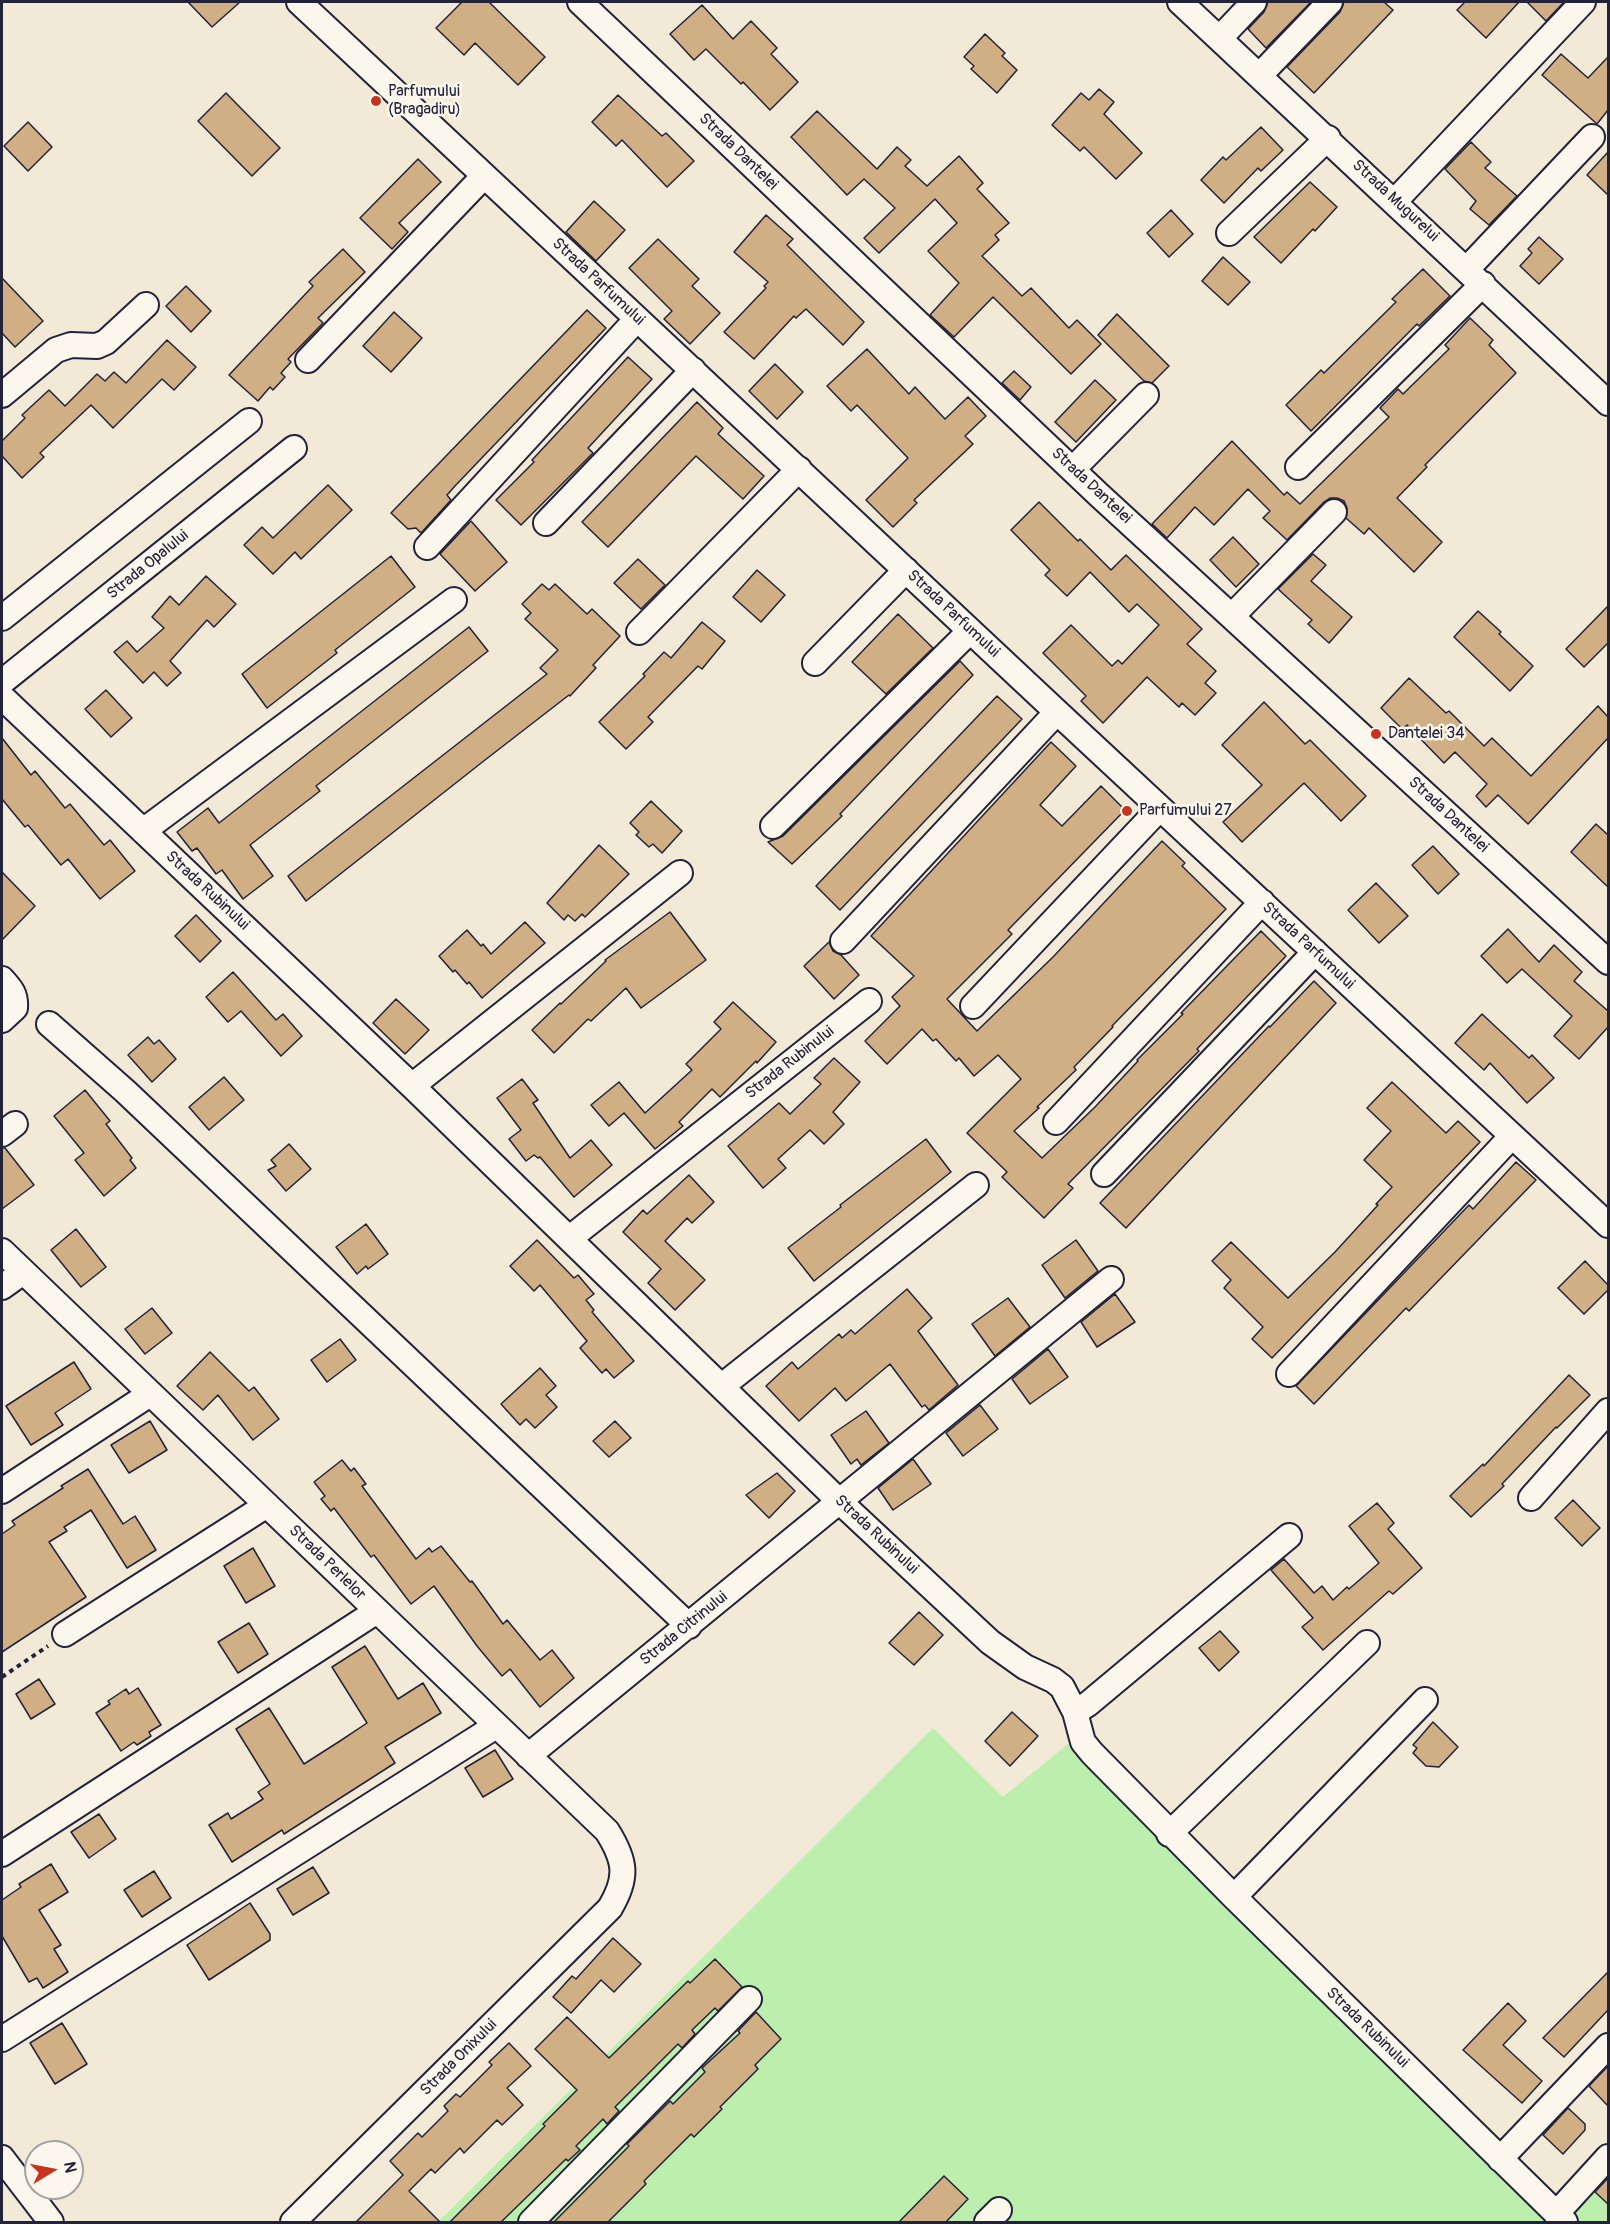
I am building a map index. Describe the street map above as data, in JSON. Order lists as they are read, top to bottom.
{
  "streets": {
    "street": [
      "Strada Dantelei",
      "Strada Mugurelui",
      "Strada Parfumului",
      "Strada Opalului",
      "Strada Rubinului",
      "Strada Perlelor",
      "Strada Citrinului",
      "Strada Onixului"
    ]
  },
  "crossings": [
    ["Strada Rubinului", "Strada Citrinului"],
    ["Strada Perlelor", "Strada Citrinului"],
    ["Strada Perlelor", "Strada Onixului"]
  ],
  "places": ["Parfumului (Bragadiru)", "Dantelei 34", "Parfumului 27"],
  "north": "right"
}
